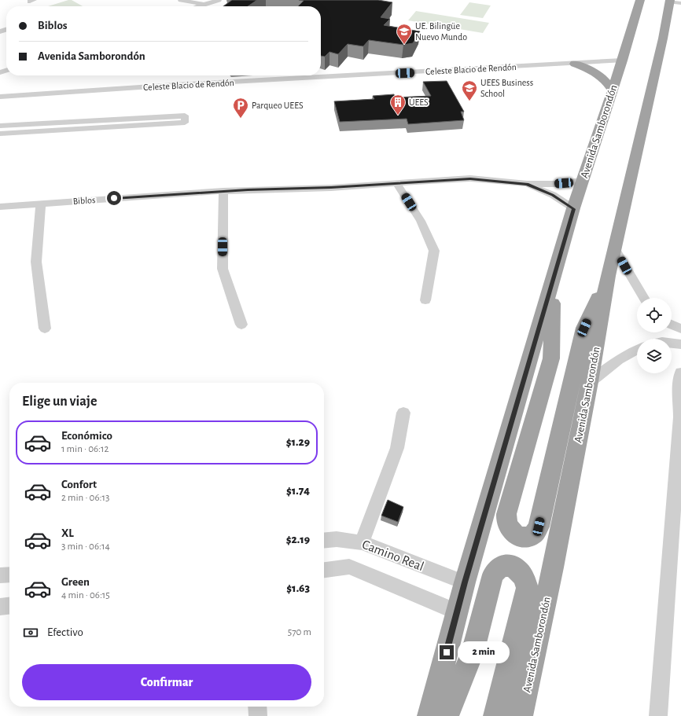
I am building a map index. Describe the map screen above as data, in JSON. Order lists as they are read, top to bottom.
{
  "streets": {
    "highway": ["Avenida Samborondón"],
    "street": ["Celeste Blacio de Rendón", "Biblos", "Camino Real"]
  },
  "crossings": [
    ["Celeste Blacio de Rendón", "Avenida Samborondón"],
    ["Avenida Samborondón", "Biblos"],
    ["Avenida Samborondón", "Camino Real"]
  ],
  "places": {
    "school or university": ["UE. Bilingüe Nuevo Mundo", "UEES Business School"],
    "building": ["UEES"],
    "parking": ["Parqueo UEES"]
  },
  "page": {
    "banner": ["Biblos", "Avenida Samborondón"],
    "heading": "Elige un viaje",
    "list": [
      {
        "name": "Económico",
        "note": "1 min · 06:12",
        "value": "$1.29"
      },
      {
        "name": "Confort",
        "note": "2 min · 06:13",
        "value": "$1.74"
      },
      {
        "name": "XL",
        "note": "3 min · 06:14",
        "value": "$2.19"
      },
      {
        "name": "Green",
        "note": "4 min · 06:15",
        "value": "$1.63"
      }
    ],
    "pay": ["Efectivo", "570 m"],
    "bubble": "2 min",
    "buttons": "Confirmar"
  }
}
